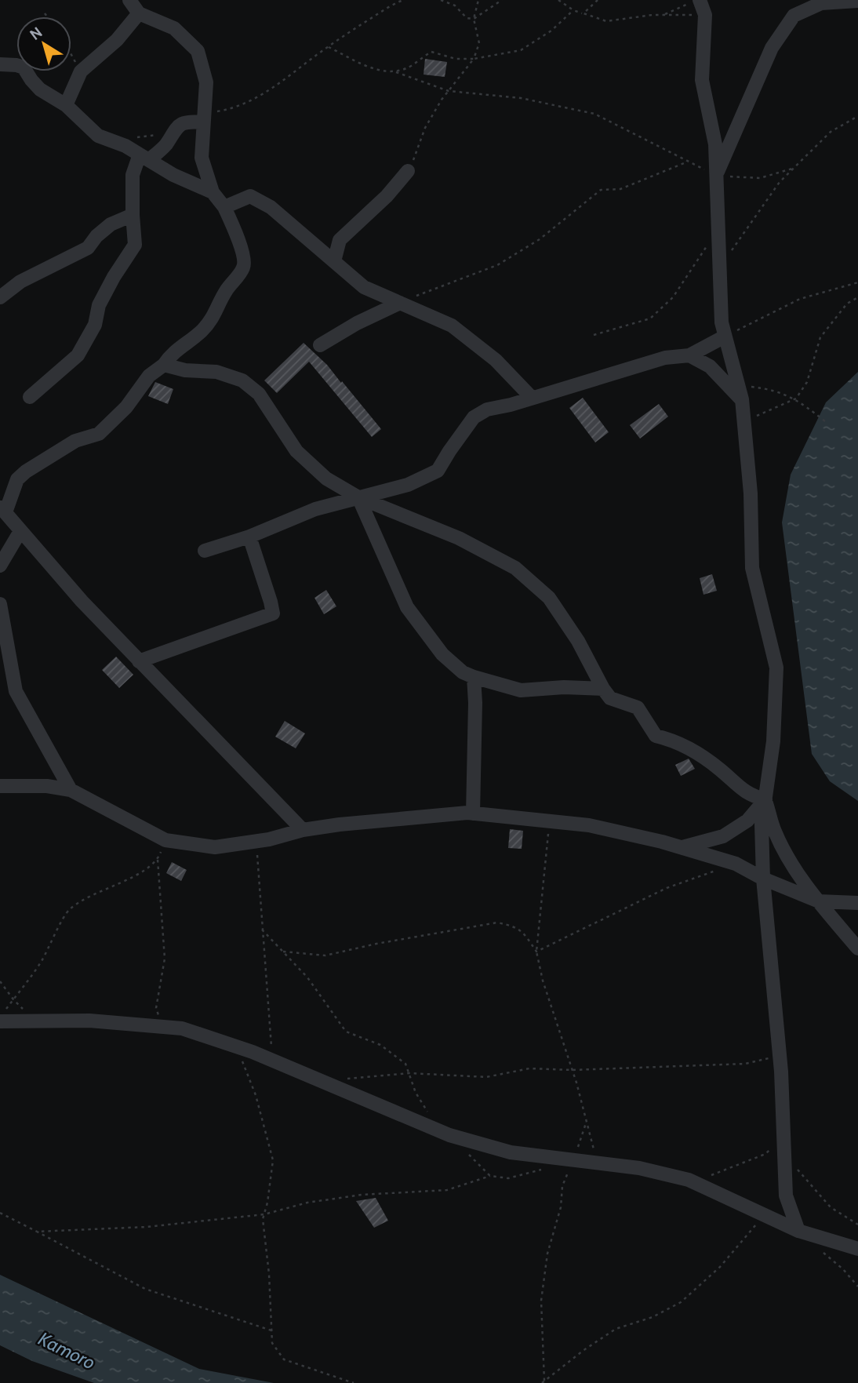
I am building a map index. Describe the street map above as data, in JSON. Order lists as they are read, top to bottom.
{
  "water": ["Kamoro"],
  "north": "top left"
}
